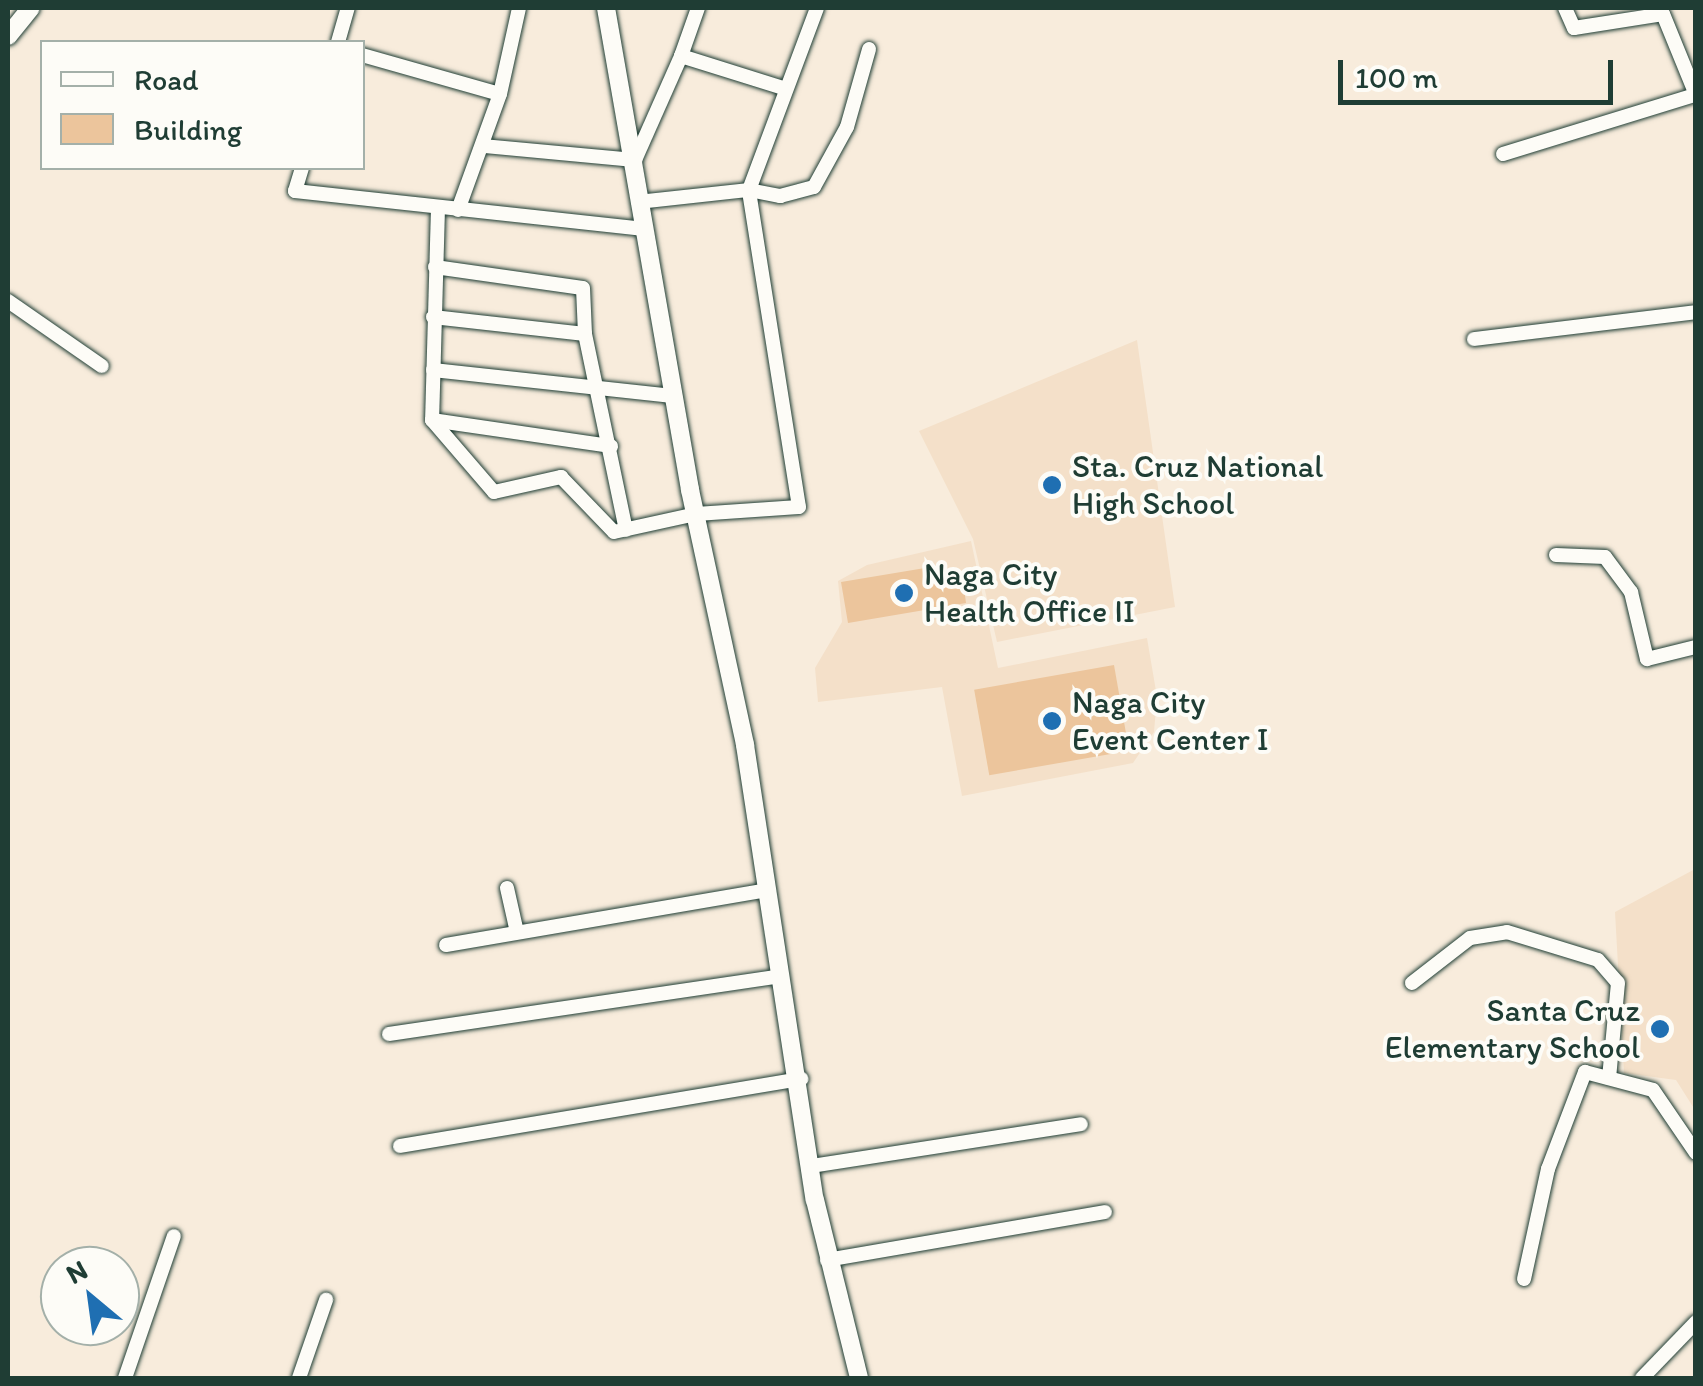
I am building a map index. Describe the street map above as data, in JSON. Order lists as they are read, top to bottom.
{
  "places": [
    "Sta. Cruz National High School",
    "Naga City Health Office II",
    "Naga City Event Center I",
    "Santa Cruz Elementary School"
  ],
  "legend": ["Road", "Building"],
  "scale_bar": "100 m",
  "north": "top left"
}
